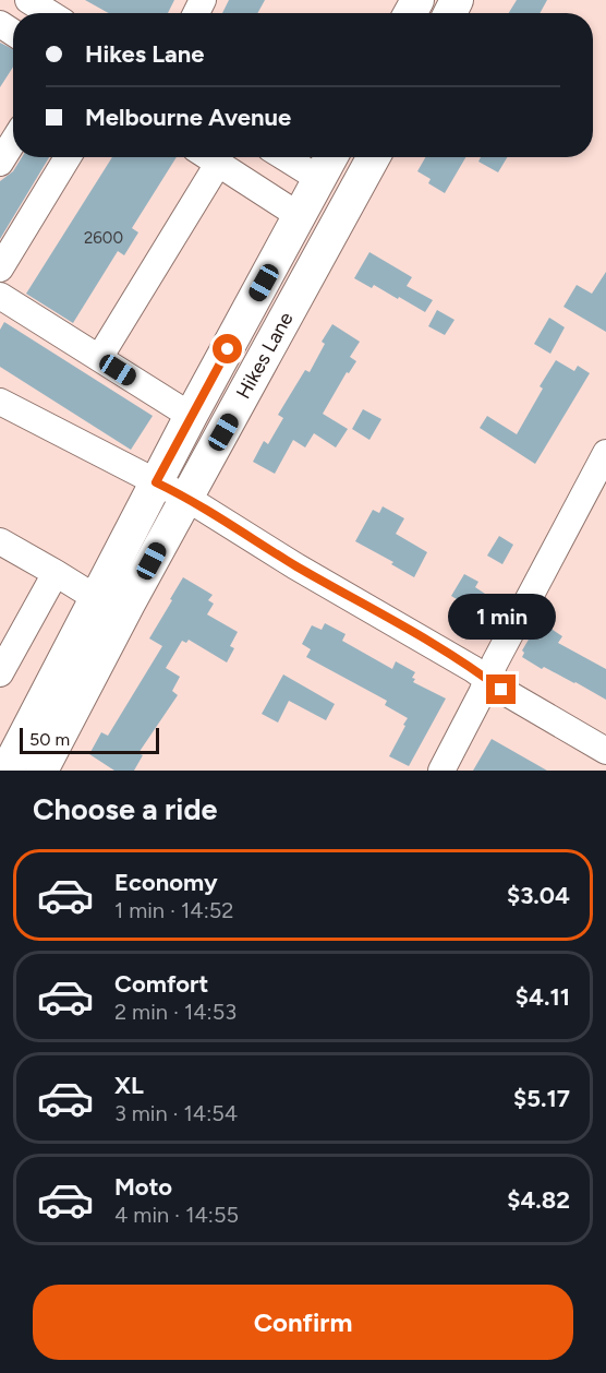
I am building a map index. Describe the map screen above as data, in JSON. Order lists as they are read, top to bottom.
{
  "streets": {
    "main road": ["Hikes Lane"]
  },
  "house_numbers": ["2600"],
  "scale_bar": "50 m",
  "page": {
    "banner": ["Hikes Lane", "Melbourne Avenue"],
    "bubble": "1 min",
    "scale": "50 m",
    "heading": "Choose a ride",
    "list": [
      {
        "name": "Economy",
        "note": "1 min · 14:52",
        "value": "$3.04"
      },
      {
        "name": "Comfort",
        "note": "2 min · 14:53",
        "value": "$4.11"
      },
      {
        "name": "XL",
        "note": "3 min · 14:54",
        "value": "$5.17"
      },
      {
        "name": "Moto",
        "note": "4 min · 14:55",
        "value": "$4.82"
      }
    ],
    "buttons": "Confirm"
  }
}
